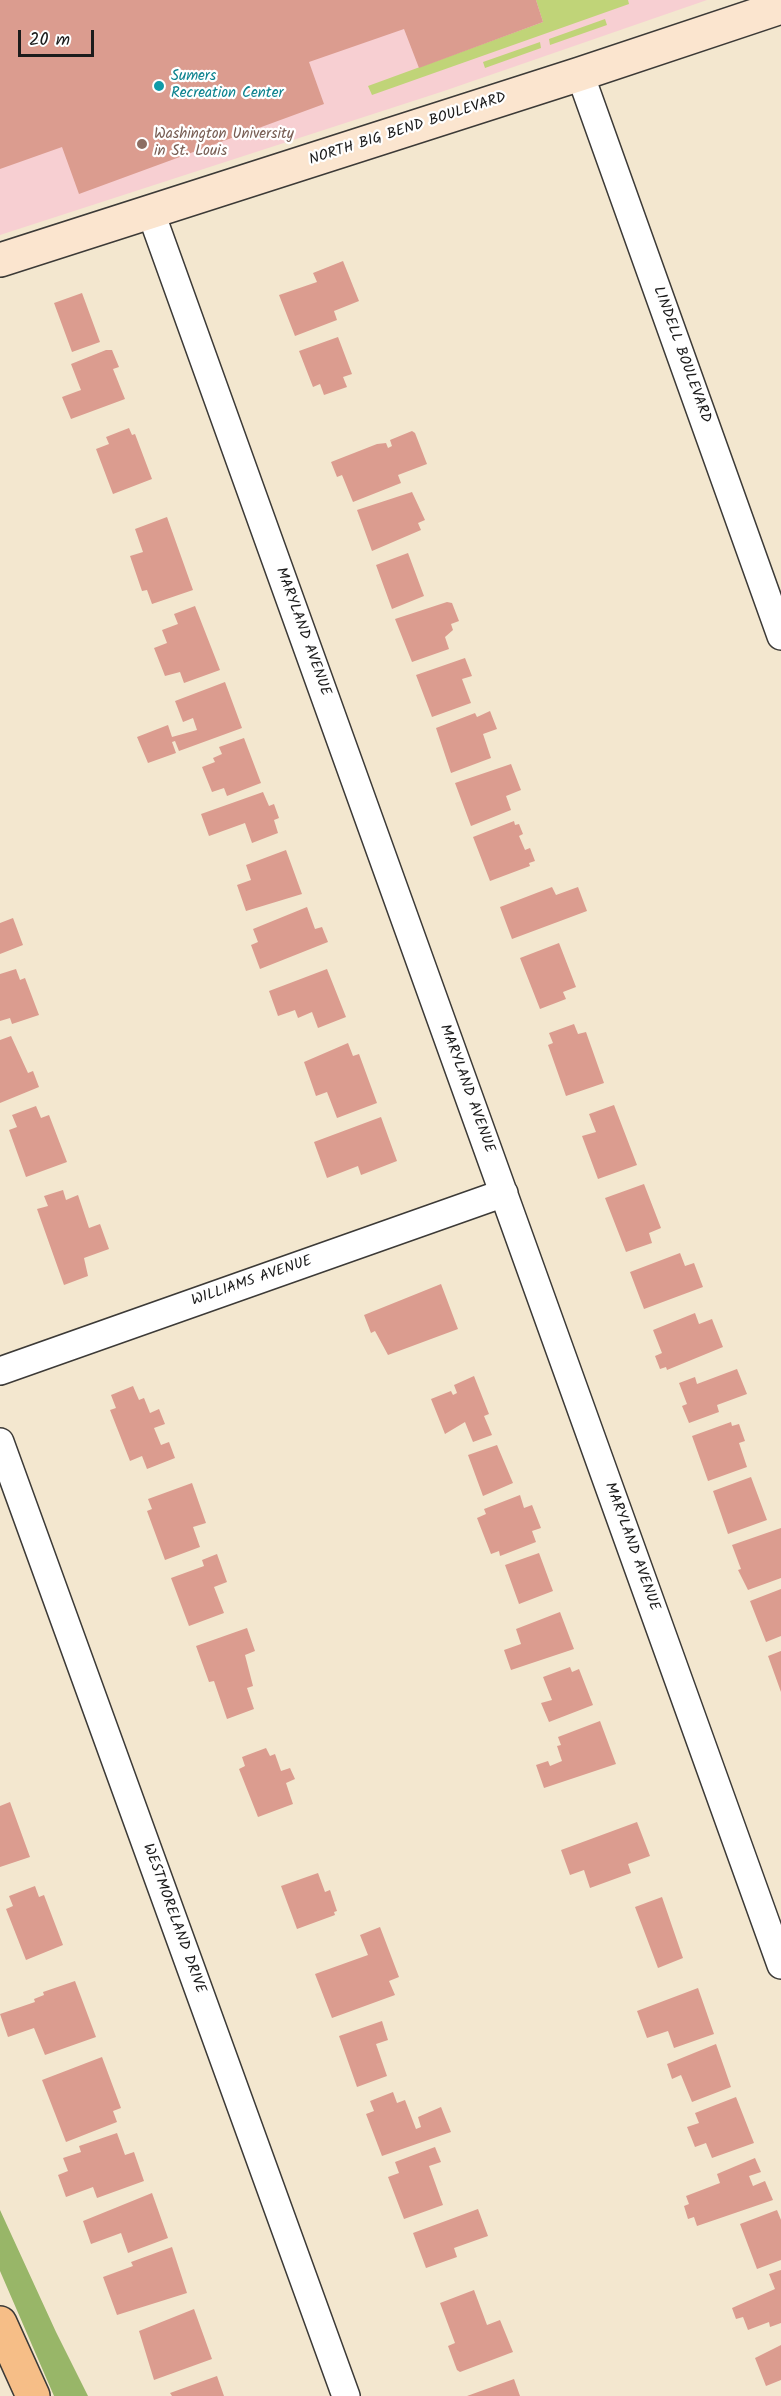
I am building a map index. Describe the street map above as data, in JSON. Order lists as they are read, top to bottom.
{
  "streets": {
    "main road": ["NORTH BIG BEND BOULEVARD"],
    "street": [
      "LINDELL BOULEVARD",
      "MARYLAND AVENUE",
      "WILLIAMS AVENUE",
      "WESTMORELAND DRIVE"
    ]
  },
  "crossings": [
    ["NORTH BIG BEND BOULEVARD", "LINDELL BOULEVARD"],
    ["NORTH BIG BEND BOULEVARD", "MARYLAND AVENUE"],
    ["MARYLAND AVENUE", "WILLIAMS AVENUE"]
  ],
  "places": ["Sumers Recreation Center", "Washington University in St. Louis"],
  "scale_bar": "20 m"
}
